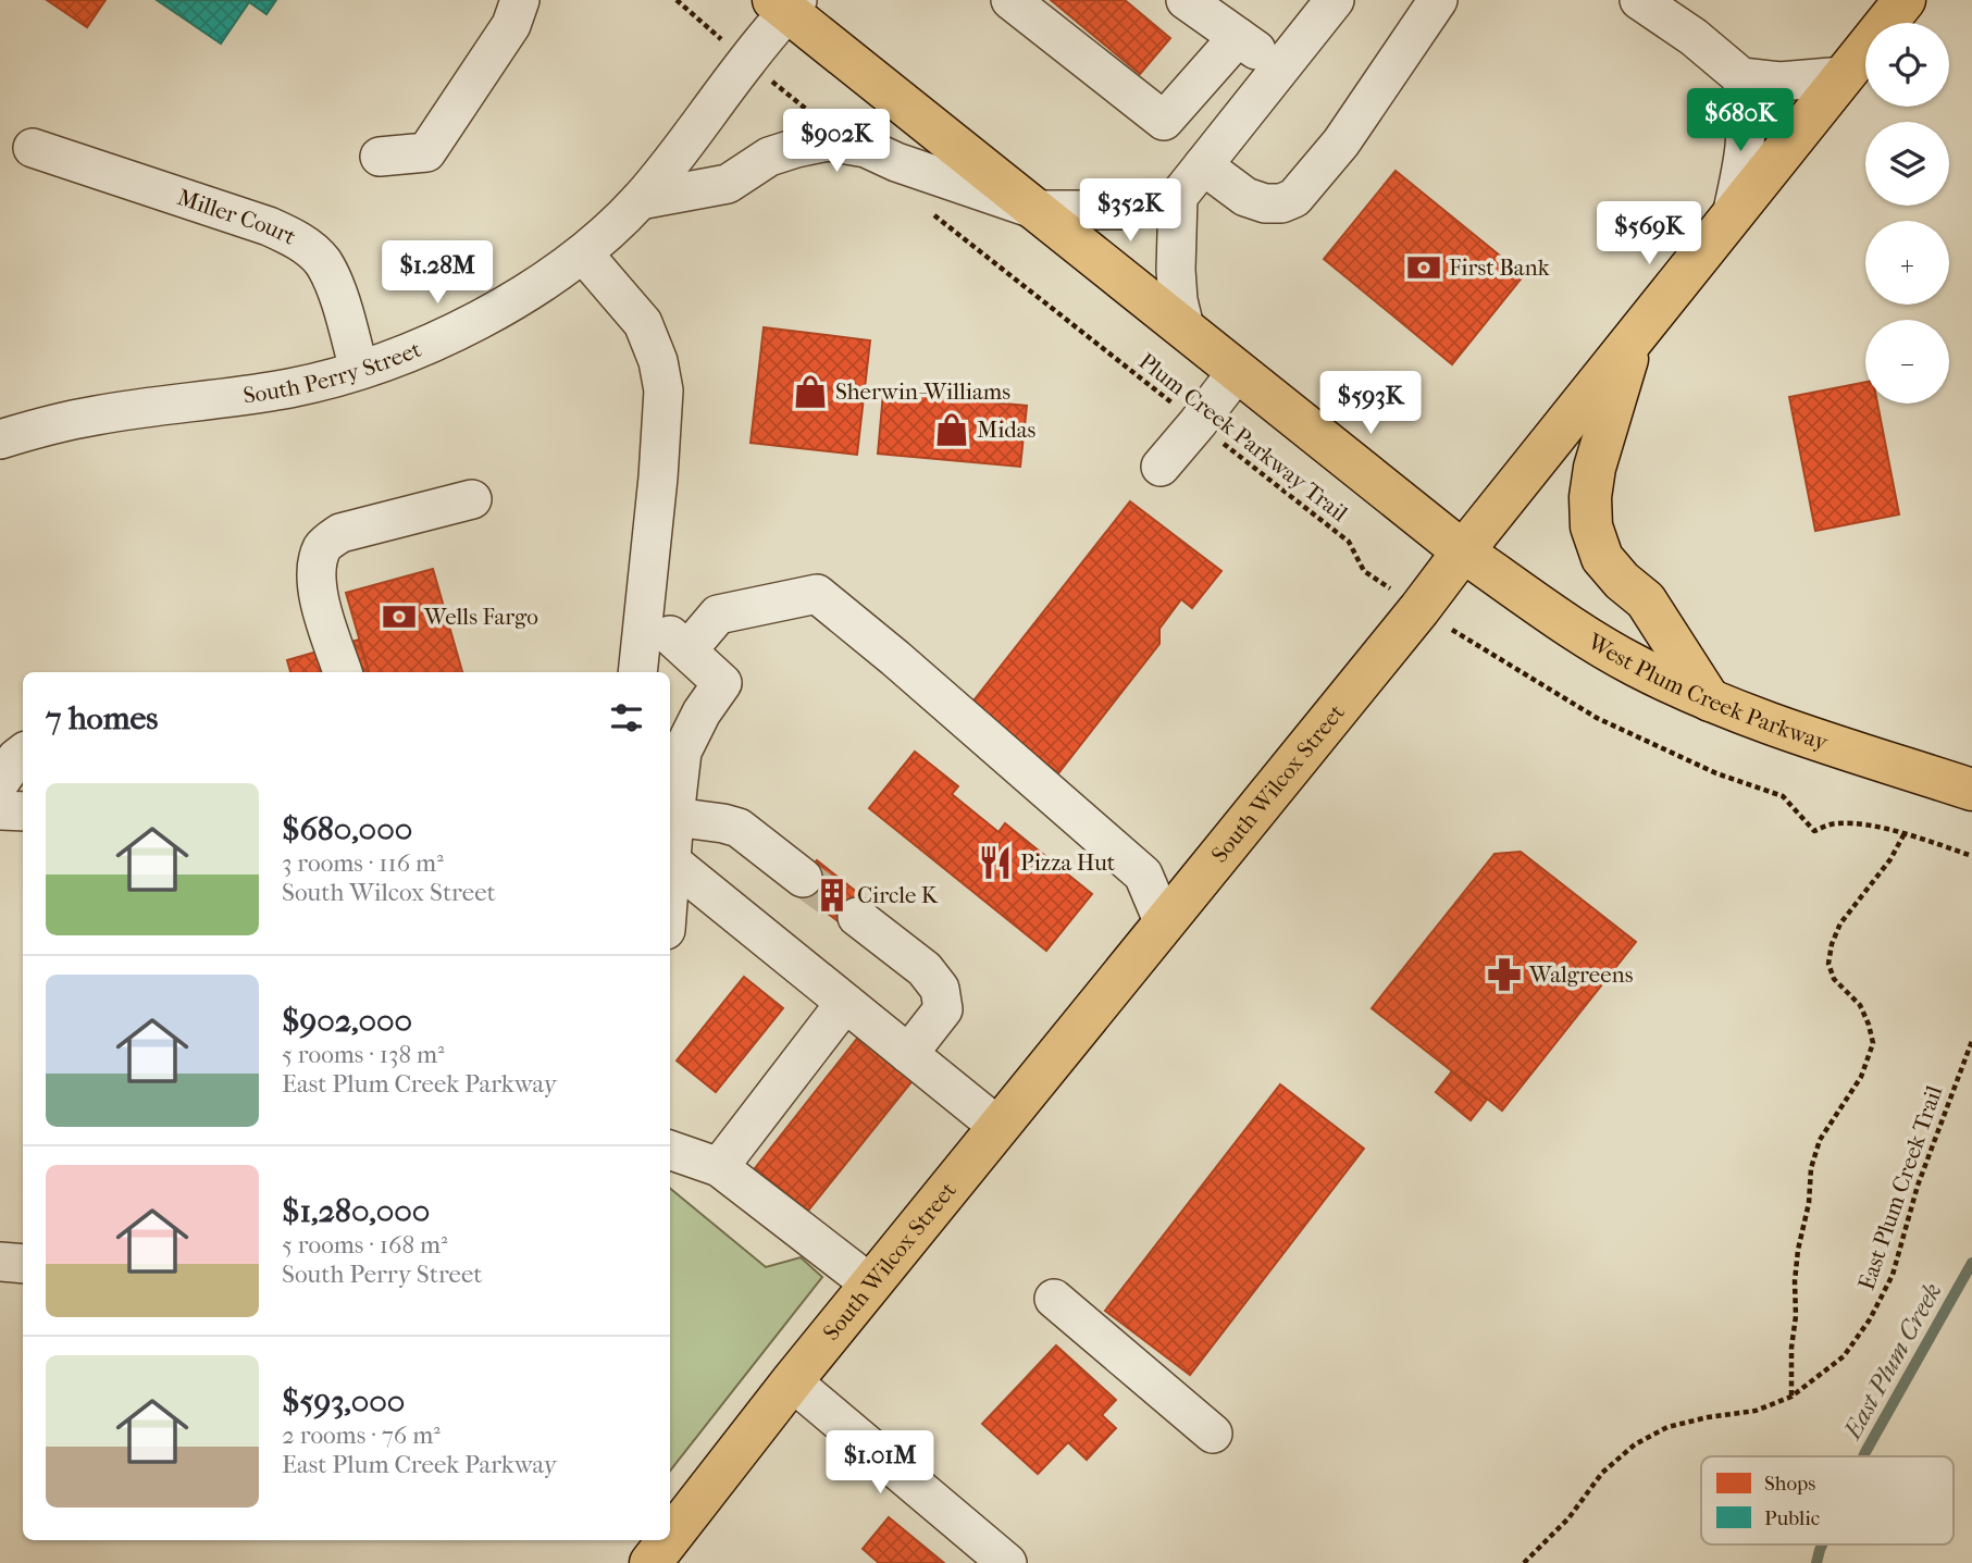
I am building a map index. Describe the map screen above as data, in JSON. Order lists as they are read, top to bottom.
{
  "streets": {
    "main road": ["West Plum Creek Parkway", "South Wilcox Street"],
    "street": ["Miller Court", "South Perry Street"],
    "path": ["Plum Creek Parkway Trail", "East Plum Creek Trail"]
  },
  "crossings": [
    ["Miller Court", "South Perry Street"],
    ["South Perry Street", "West Plum Creek Parkway"],
    ["Plum Creek Parkway Trail", "South Wilcox Street"],
    ["West Plum Creek Parkway", "South Wilcox Street"]
  ],
  "water": ["East Plum Creek"],
  "places": {
    "bank": ["First Bank", "Wells Fargo"],
    "shop": ["Sherwin-Williams", "Midas"],
    "restaurant": ["Pizza Hut"],
    "building": ["Circle K"],
    "pharmacy": ["Walgreens"]
  },
  "legend": ["Shops", "Public"],
  "page": {
    "map_buttons": ["+", "−"],
    "price": [
      "$680K",
      "$902K",
      "$352K",
      "$569K",
      "$1.28M",
      "$593K",
      "$1.01M"
    ],
    "heading": "7 homes",
    "list": [
      {
        "name": "$680,000",
        "note": "3 rooms · 116 m² · South Wilcox Street"
      },
      {
        "name": "$902,000",
        "note": "5 rooms · 138 m² · East Plum Creek Parkway"
      },
      {
        "name": "$1,280,000",
        "note": "5 rooms · 168 m² · South Perry Street"
      },
      {
        "name": "$593,000",
        "note": "2 rooms · 76 m² · East Plum Creek Parkway"
      }
    ]
  }
}
